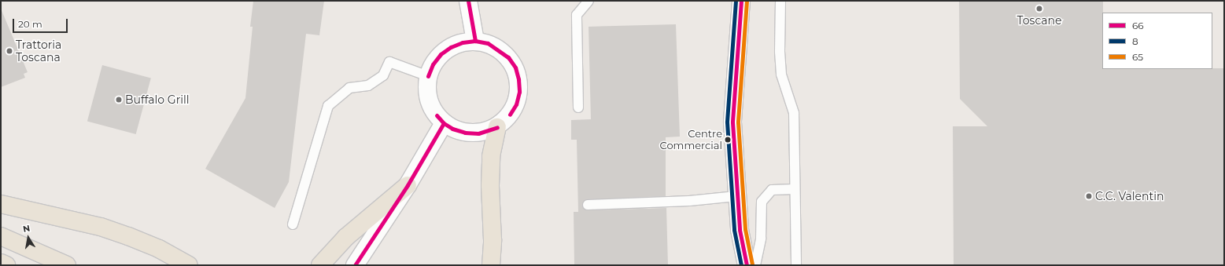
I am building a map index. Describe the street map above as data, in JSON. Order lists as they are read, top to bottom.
{
  "places": [
    "Toscane",
    "Trattoria Toscana",
    "Buffalo Grill",
    "Centre Commercial",
    "C.C. Valentin"
  ],
  "lines": ["transit line 66", "transit line 8", "transit line 65"],
  "legend": ["66", "8", "65"],
  "scale_bar": "20 m",
  "north": "top"
}
